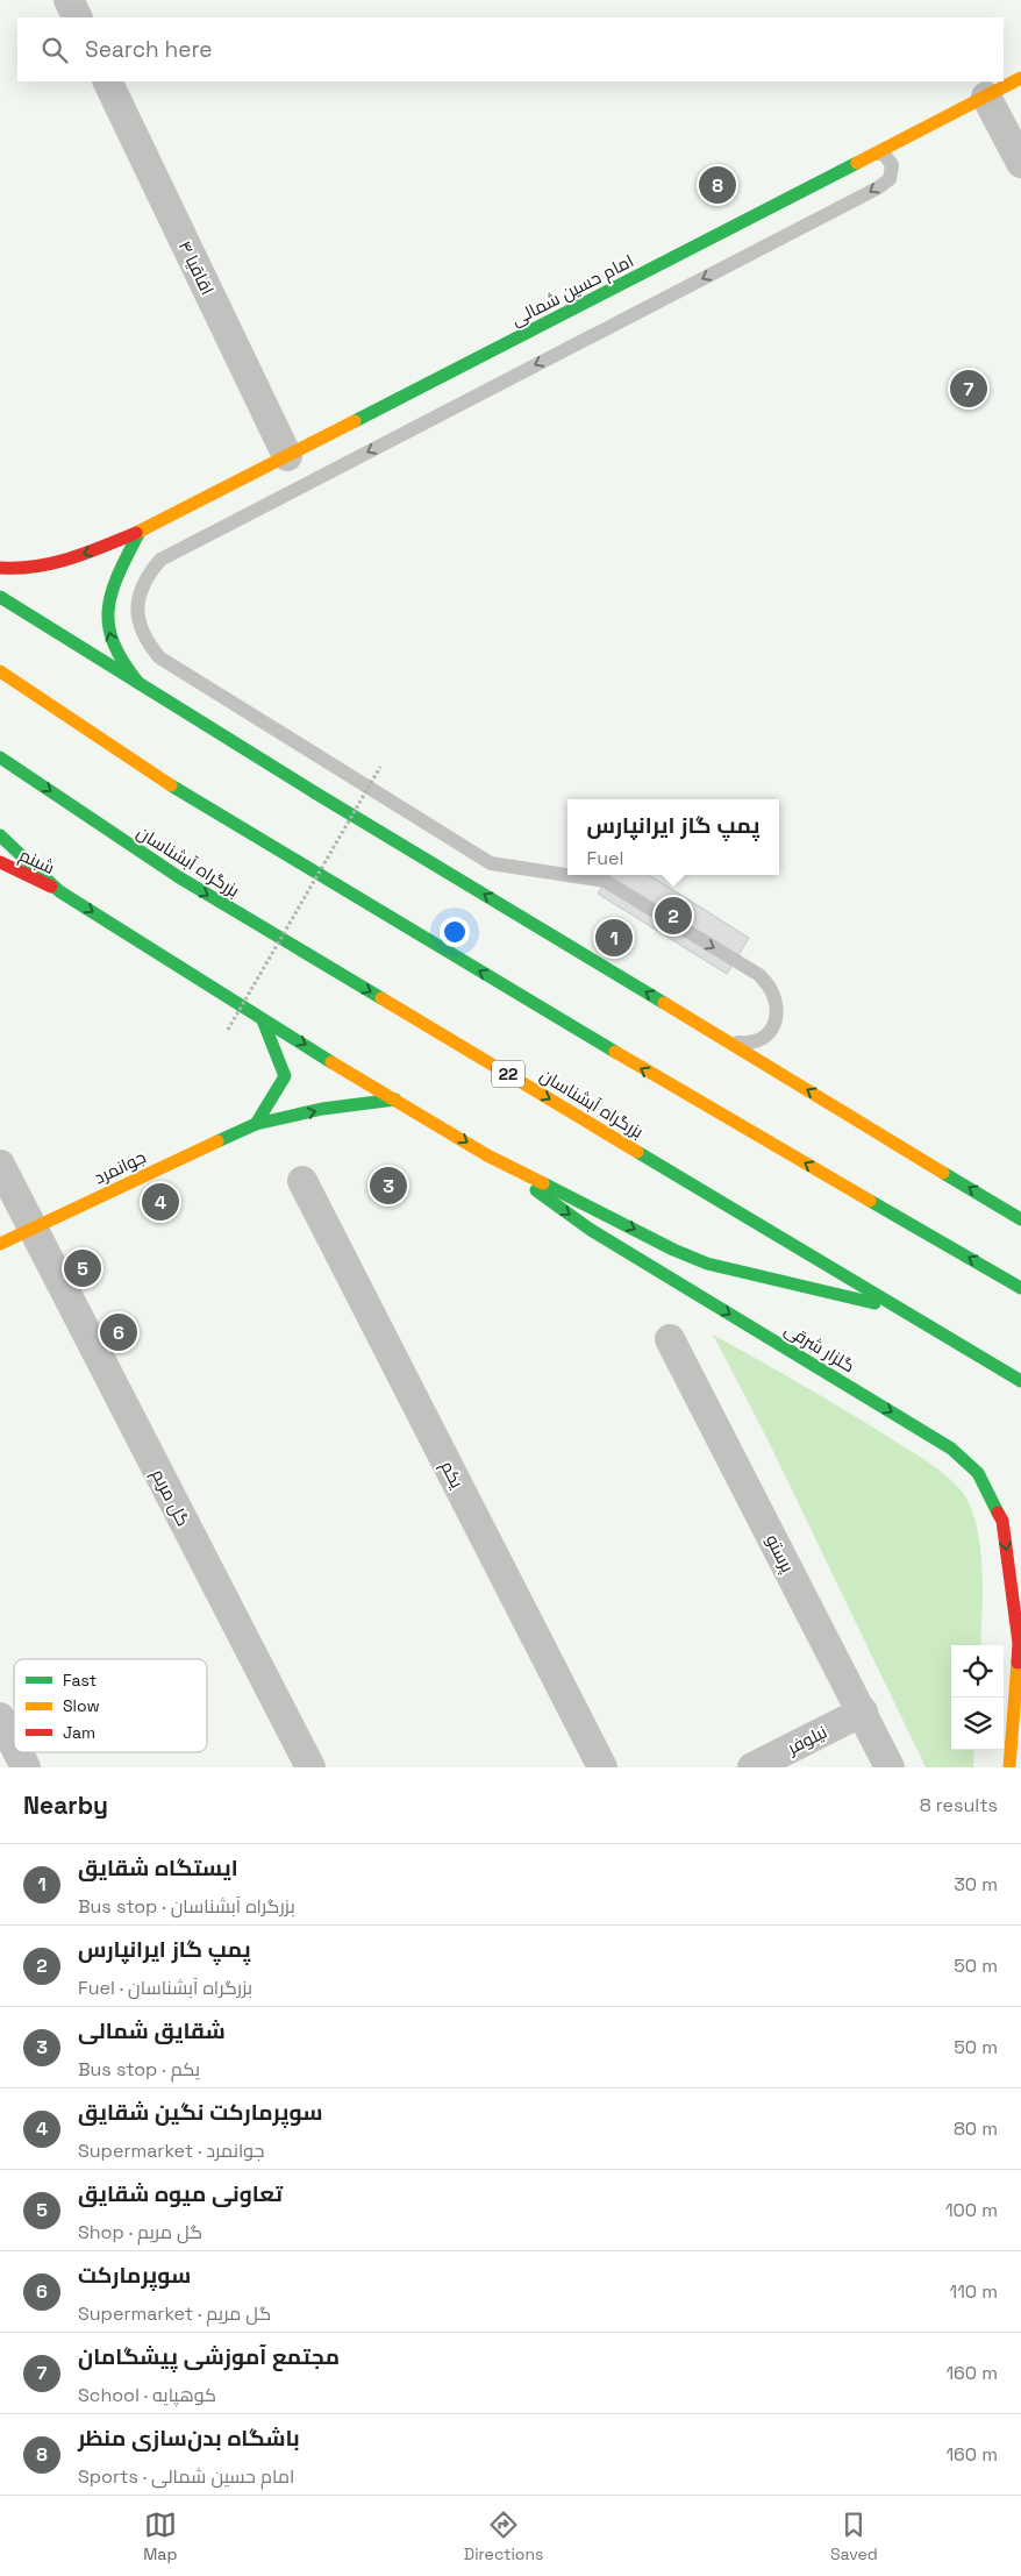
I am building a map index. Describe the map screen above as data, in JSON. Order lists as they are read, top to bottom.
{
  "streets": {
    "main road": [
      "امام حسین شمالی",
      "شبنم",
      "بزرگراه آبشناسان",
      "22",
      "جوانمرد",
      "گلزار شرقی"
    ],
    "street": [
      "اقاقیا ۴",
      "یکم",
      "گل مریم",
      "پرستو",
      "نیلوفر"
    ]
  },
  "crossings": [
    ["اقاقیا ۴", "امام حسین شمالی"],
    ["جوانمرد", "گل مریم"],
    ["پرستو", "نیلوفر"]
  ],
  "legend": ["Fast", "Slow", "Jam"],
  "page": {
    "search": "Search here",
    "pins": [
      "8",
      "7",
      "2",
      "1",
      "3",
      "4",
      "5",
      "6"
    ],
    "popup": ["پمپ گاز ایرانپارس", "Fuel"],
    "heading": ["Nearby", "8 results"],
    "list": [
      {
        "mark": "1",
        "name": "ایستگاه شقایق",
        "note": "Bus stop · بزرگراه آبشناسان",
        "value": "30 m"
      },
      {
        "mark": "2",
        "name": "پمپ گاز ایرانپارس",
        "note": "Fuel · بزرگراه آبشناسان",
        "value": "50 m"
      },
      {
        "mark": "3",
        "name": "شقایق شمالی",
        "note": "Bus stop · یکم",
        "value": "50 m"
      },
      {
        "mark": "4",
        "name": "سوپرمارکت نگین شقایق",
        "note": "Supermarket · جوانمرد",
        "value": "80 m"
      },
      {
        "mark": "5",
        "name": "تعاونی میوه شقایق",
        "note": "Shop · گل مریم",
        "value": "100 m"
      },
      {
        "mark": "6",
        "name": "سوپرمارکت",
        "note": "Supermarket · گل مریم",
        "value": "110 m"
      },
      {
        "mark": "7",
        "name": "مجتمع آموزشی پیشگامان",
        "note": "School · کوهپایه",
        "value": "160 m"
      },
      {
        "mark": "8",
        "name": "باشگاه بدن‌سازی منظر",
        "note": "Sports · امام حسین شمالی",
        "value": "160 m"
      }
    ],
    "nav": ["Map", "Directions", "Saved"]
  }
}
